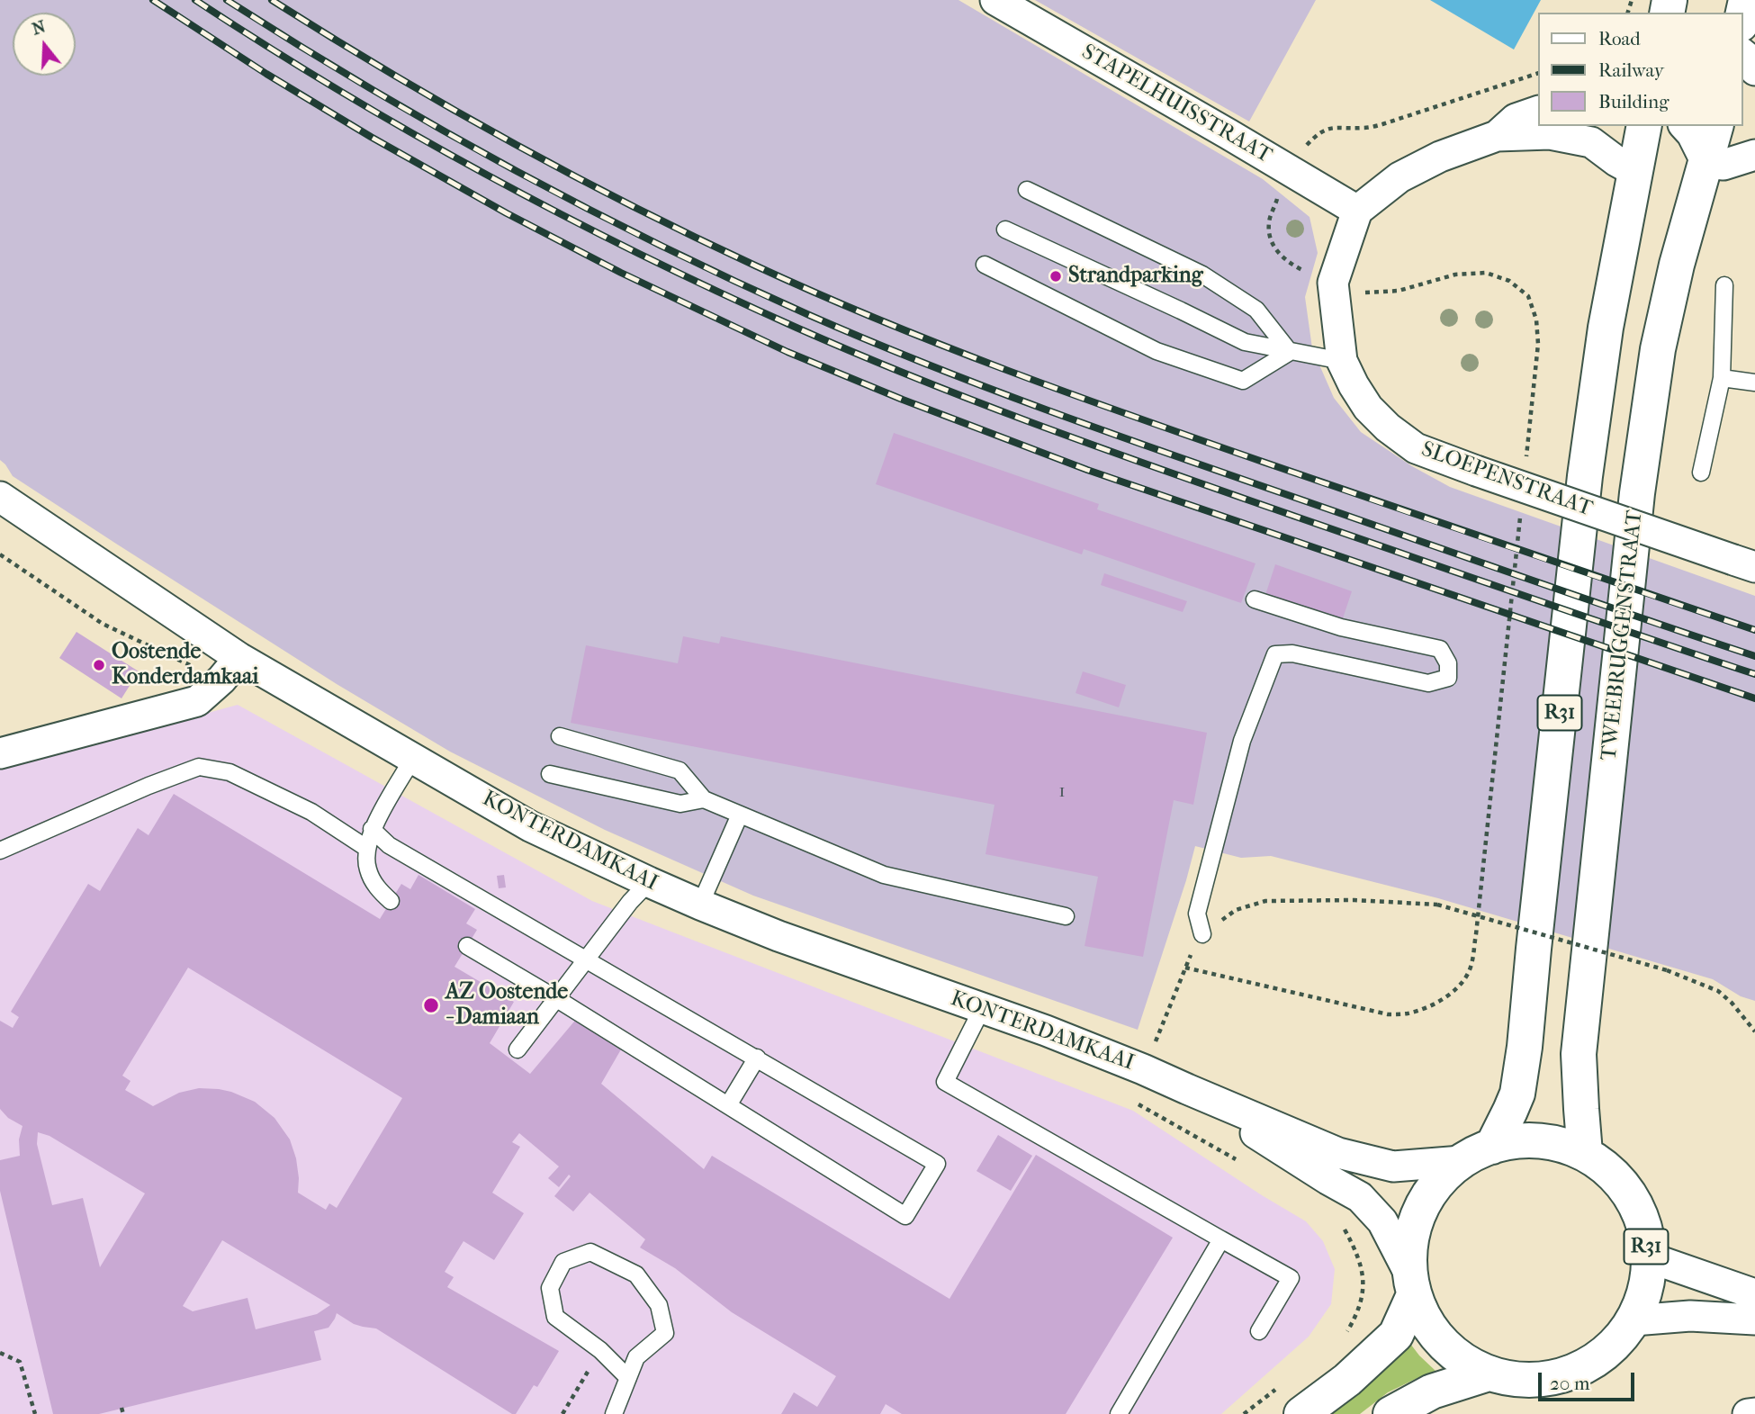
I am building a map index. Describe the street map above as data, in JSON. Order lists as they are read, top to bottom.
{
  "streets": {
    "main road": ["TWEEBRUGGENSTRAAT", "R31"],
    "street": ["STAPELHUISSTRAAT", "SLOEPENSTRAAT", "KONTERDAMKAAI"]
  },
  "crossings": [
    ["STAPELHUISSTRAAT", "SLOEPENSTRAAT"],
    ["TWEEBRUGGENSTRAAT", "R31"],
    ["R31", "KONTERDAMKAAI"]
  ],
  "places": ["Strandparking", "Oostende Konderdamkaai", "AZ Oostende - Damiaan"],
  "house_numbers": ["1"],
  "legend": ["Road", "Railway", "Building"],
  "scale_bar": "20 m",
  "north": "top"
}
